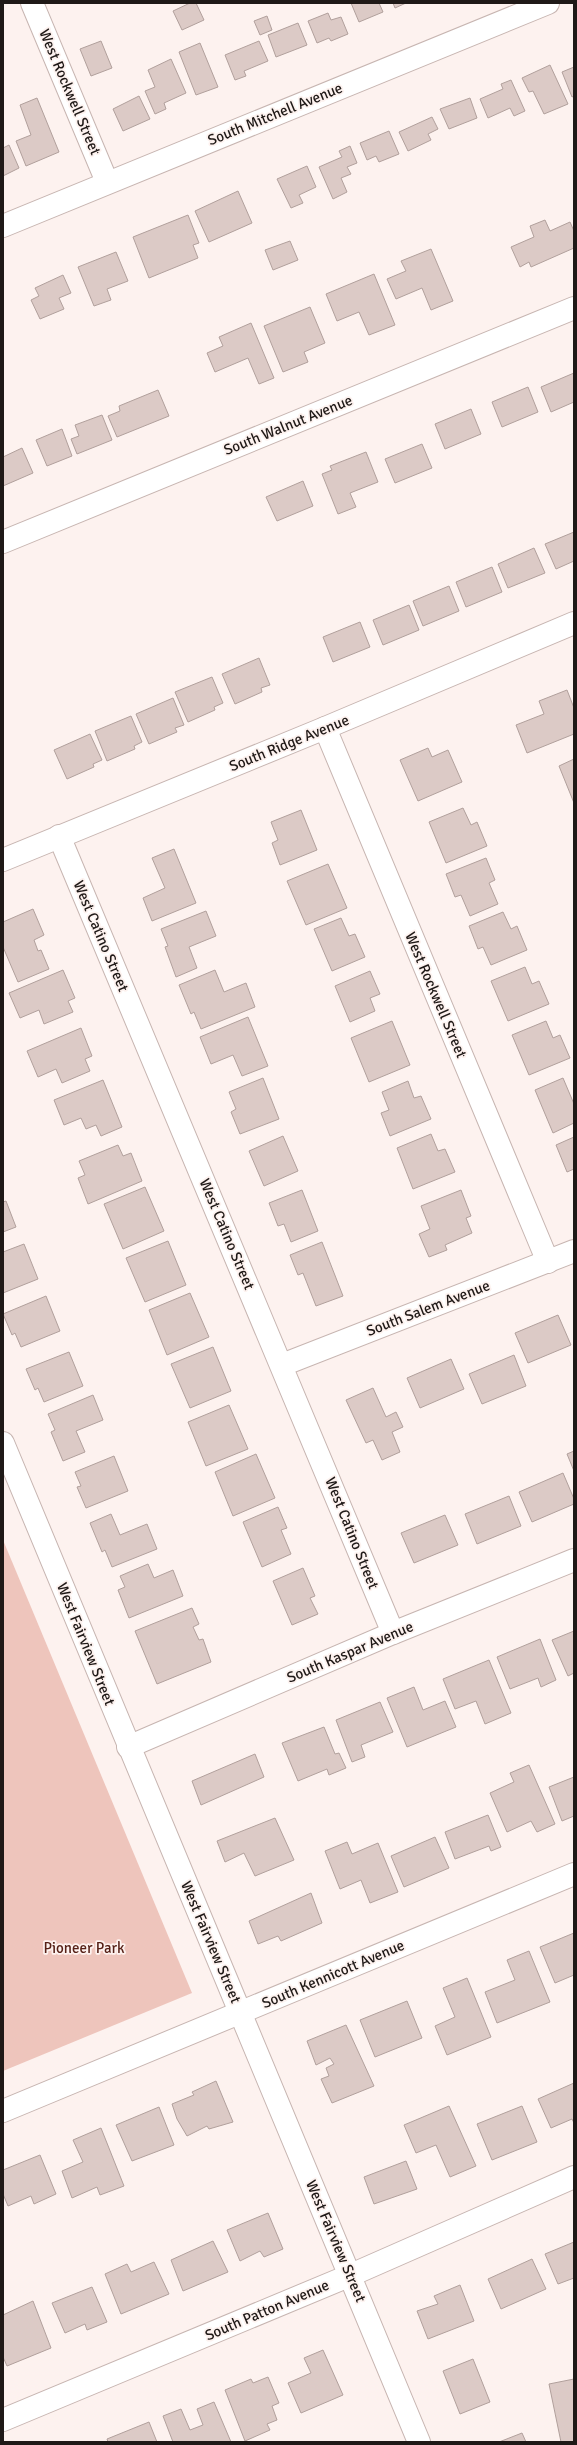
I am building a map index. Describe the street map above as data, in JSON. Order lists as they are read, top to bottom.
{
  "streets": {
    "street": [
      "West Rockwell Street",
      "South Mitchell Avenue",
      "South Walnut Avenue",
      "South Ridge Avenue",
      "West Catino Street",
      "South Salem Avenue",
      "West Fairview Street",
      "South Kaspar Avenue",
      "South Kennicott Avenue",
      "South Patton Avenue"
    ]
  },
  "crossings": [
    ["West Rockwell Street", "South Mitchell Avenue"],
    ["West Rockwell Street", "South Ridge Avenue"],
    ["West Rockwell Street", "South Salem Avenue"],
    ["South Ridge Avenue", "West Catino Street"],
    ["West Catino Street", "South Salem Avenue"],
    ["West Catino Street", "South Kaspar Avenue"],
    ["West Fairview Street", "South Kaspar Avenue"],
    ["West Fairview Street", "South Kennicott Avenue"],
    ["West Fairview Street", "South Patton Avenue"]
  ],
  "parks": ["Pioneer Park"]
}
